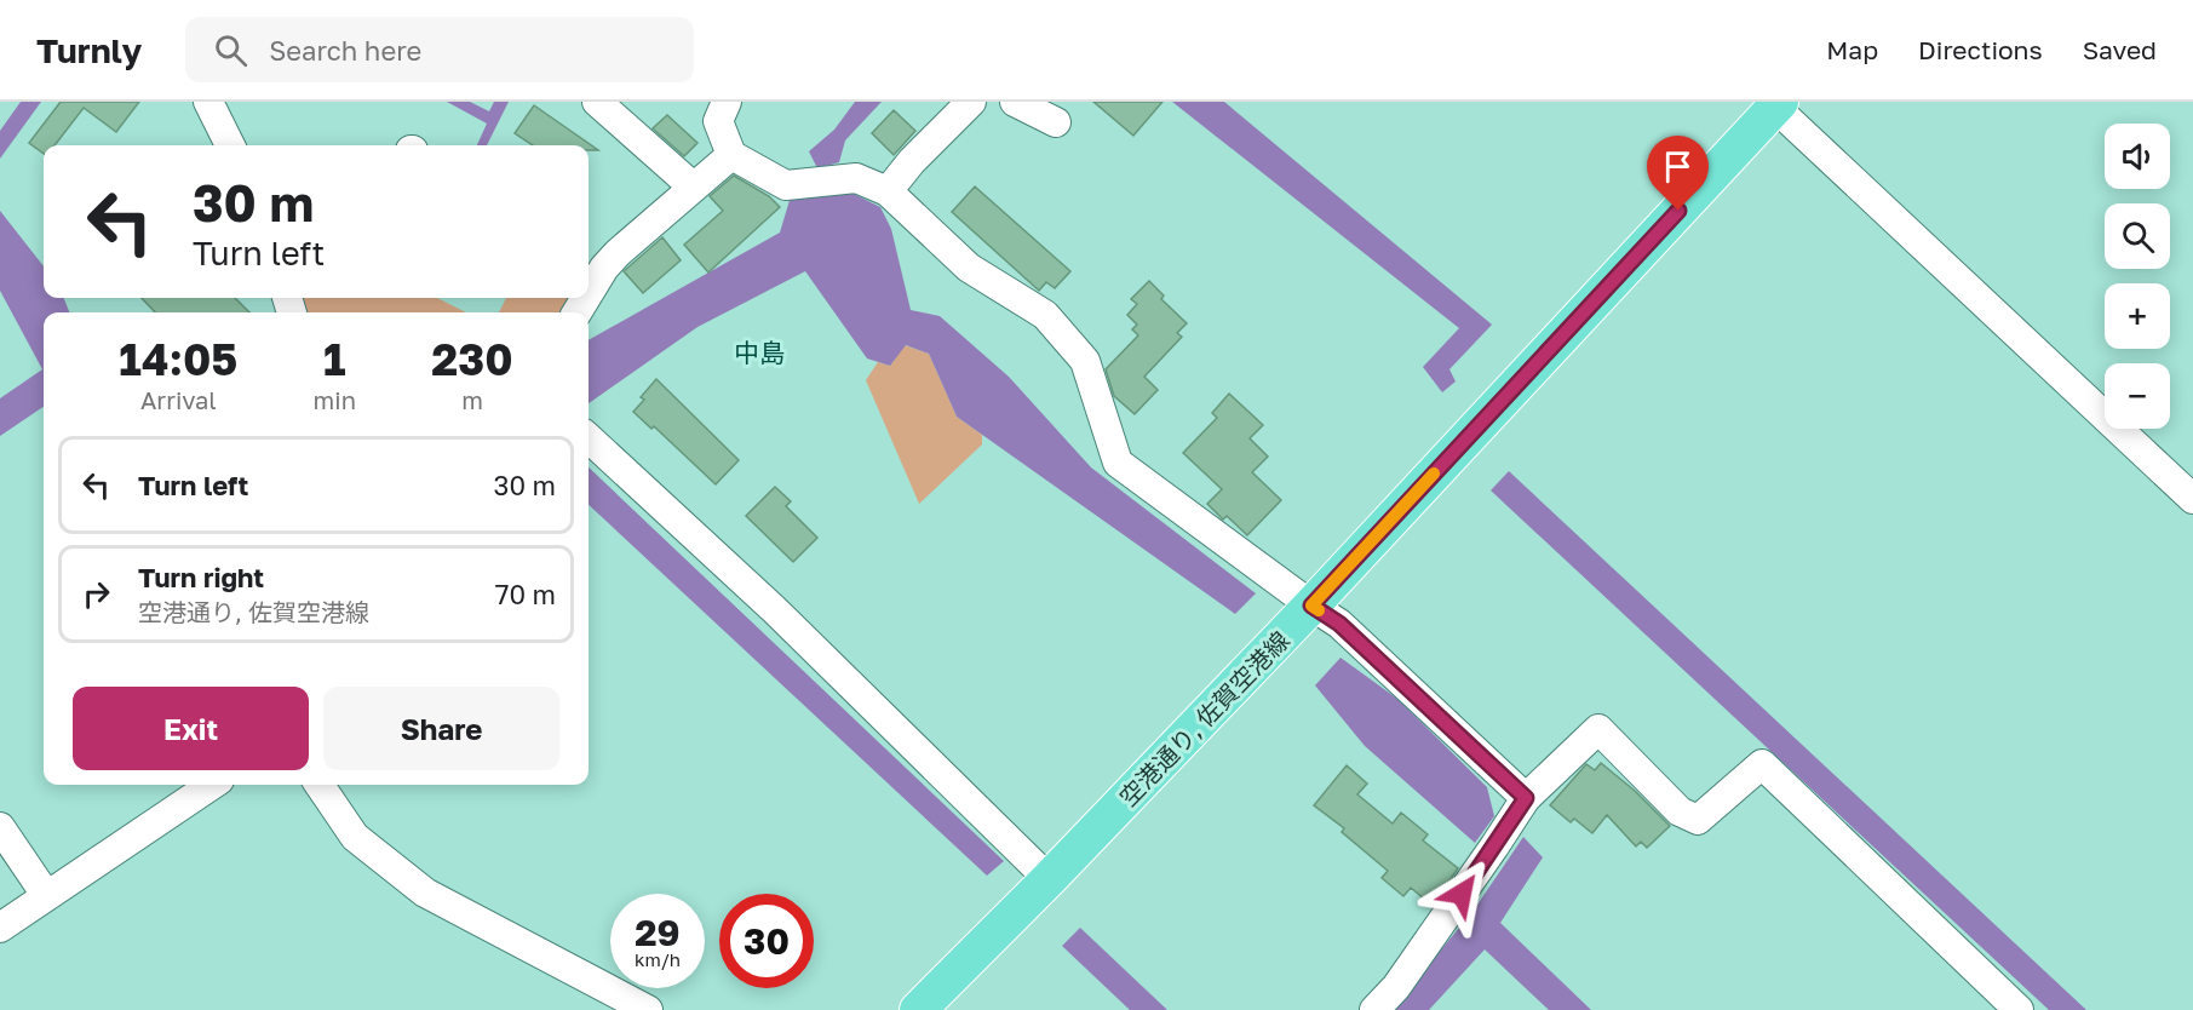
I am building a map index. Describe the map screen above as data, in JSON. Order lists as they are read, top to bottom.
{
  "streets": {
    "main road": ["空港通り, 佐賀空港線"]
  },
  "districts": ["中島"],
  "page": {
    "header": "Turnly",
    "search": "Search here",
    "nav": ["Map", "Directions", "Saved"],
    "map_buttons": ["+", "−"],
    "turn": ["30 m", "Turn left"],
    "eta": [
      "14:05",
      "Arrival",
      "1",
      "min",
      "230",
      "m"
    ],
    "list": [
      {
        "name": "Turn left",
        "value": "30 m"
      },
      {
        "name": "Turn right",
        "note": "空港通り, 佐賀空港線",
        "value": "70 m"
      }
    ],
    "buttons": ["Exit", "Share"],
    "speed": "29 km/h",
    "limit": "30"
  }
}
